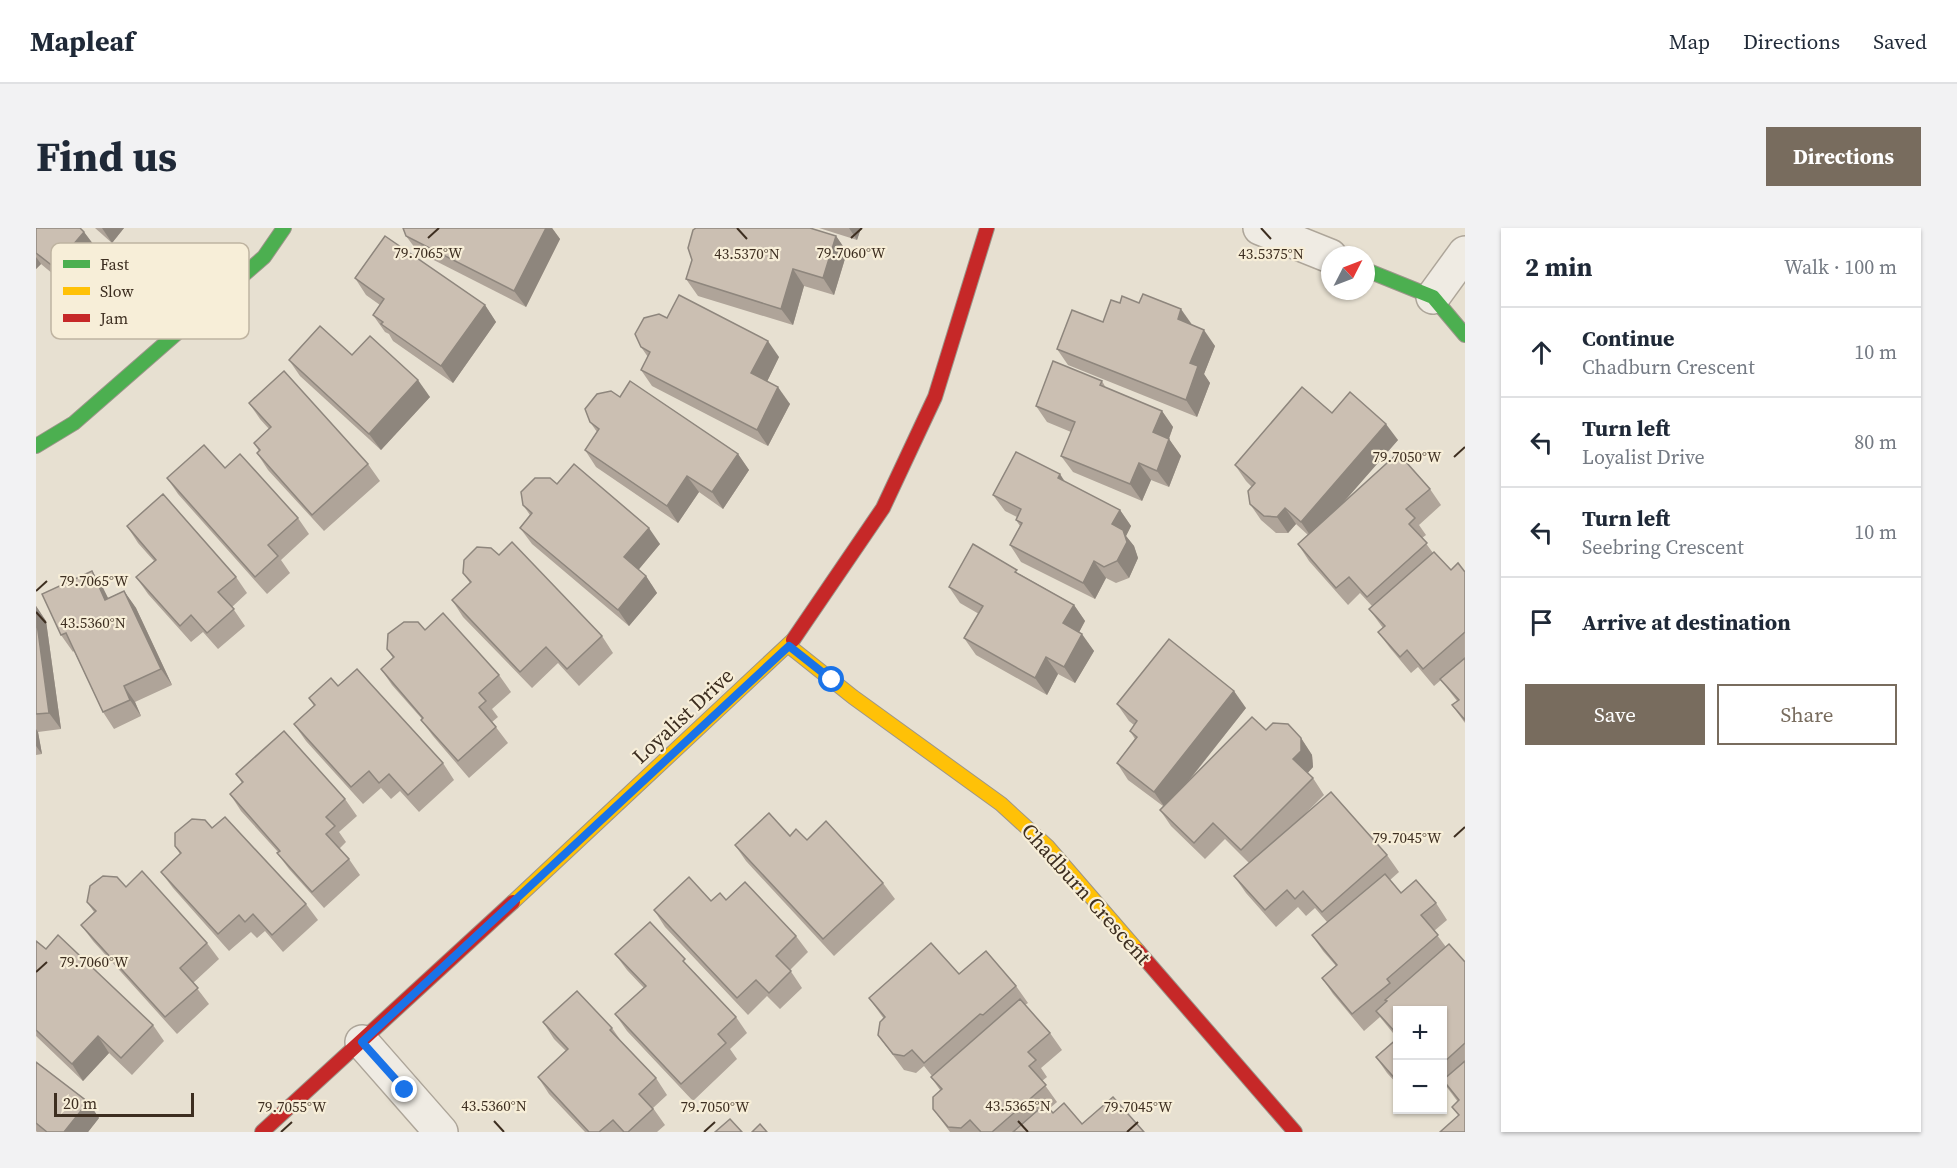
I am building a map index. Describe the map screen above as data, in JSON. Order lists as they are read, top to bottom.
{
  "streets": {
    "street": ["Loyalist Drive", "Chadburn Crescent"]
  },
  "crossings": [
    ["Loyalist Drive", "Chadburn Crescent"]
  ],
  "legend": ["Fast", "Slow", "Jam"],
  "scale_bar": "20 m",
  "north": "top right",
  "page": {
    "header": "Mapleaf",
    "nav": ["Map", "Directions", "Saved"],
    "title": "Find us",
    "buttons": [
      "Directions",
      ["Save", "Share"]
    ],
    "heading": ["2 min", "Walk · 100 m"],
    "list": [
      ["Continue", "Chadburn Crescent", "10 m"],
      ["Turn left", "Loyalist Drive", "80 m"],
      ["Turn left", "Seebring Crescent", "10 m"],
      "Arrive at destination"
    ],
    "map_buttons": ["+", "−"],
    "scale": "20 m"
  },
  "coordinates": [
    "79.7065°W",
    "79.7060°W",
    "43.5370°N",
    "43.5375°N",
    "79.7050°W",
    "43.5360°N",
    "79.7045°W",
    "43.5365°N",
    "79.7055°W"
  ]
}
